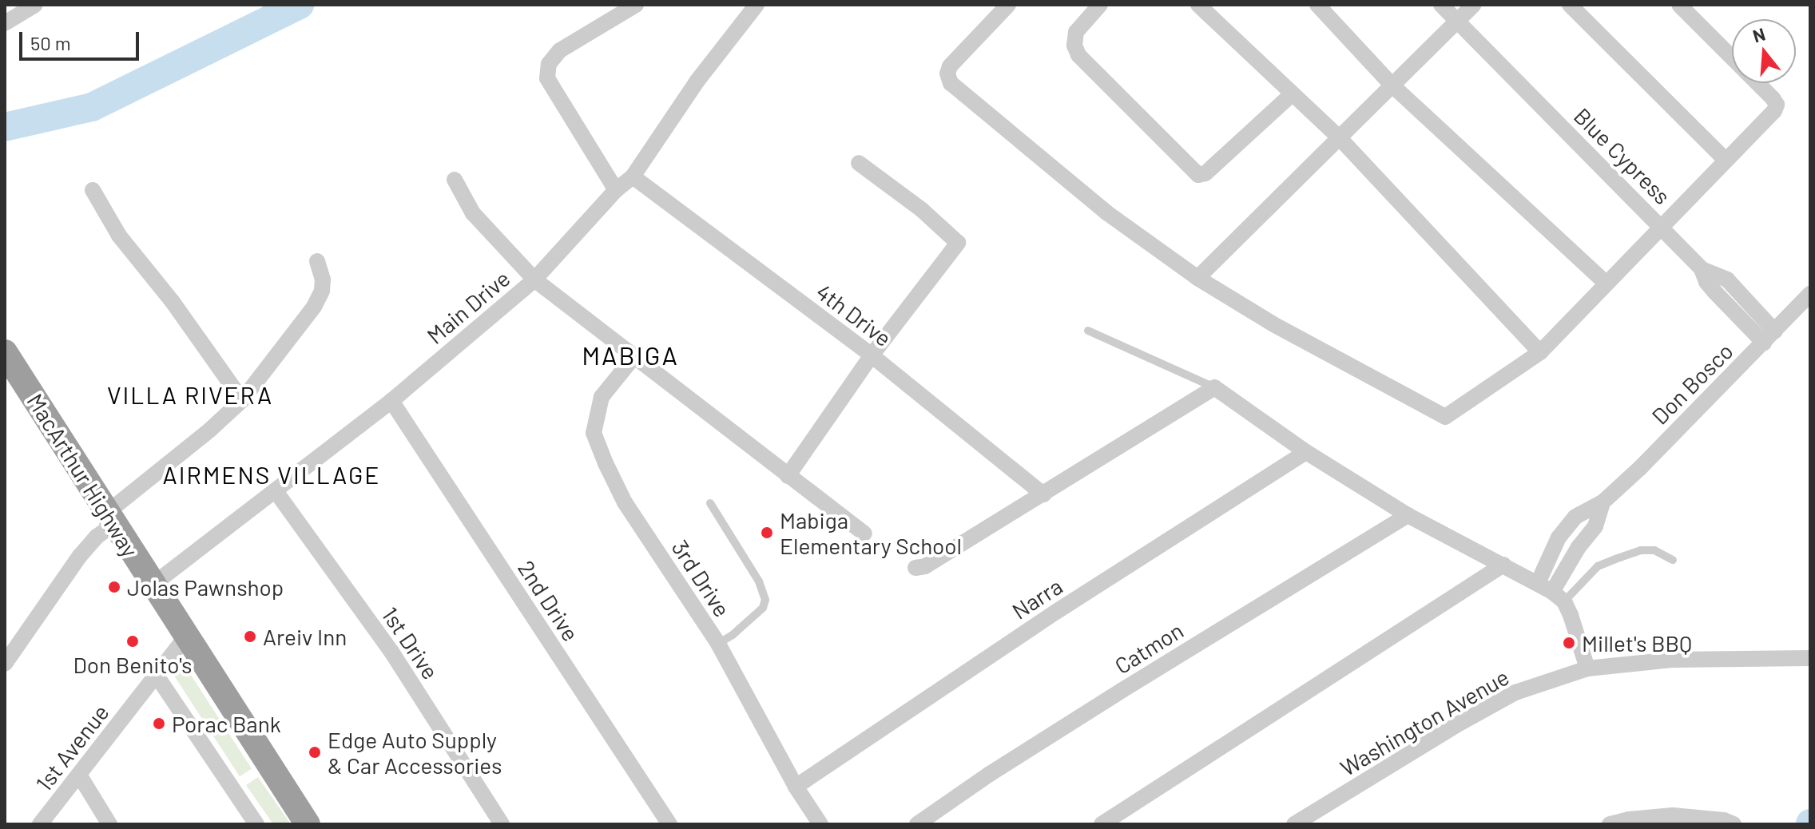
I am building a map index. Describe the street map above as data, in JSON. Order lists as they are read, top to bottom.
{
  "streets": {
    "highway": ["MacArthur Highway"],
    "street": [
      "Blue Cypress",
      "Main Drive",
      "4th Drive",
      "Don Bosco",
      "3rd Drive",
      "Narra",
      "2nd Drive",
      "1st Drive",
      "Catmon",
      "Washington Avenue",
      "1st Avenue"
    ]
  },
  "crossings": [
    ["Blue Cypress", "Don Bosco"],
    ["Main Drive", "4th Drive"],
    ["Main Drive", "MacArthur Highway"],
    ["Main Drive", "2nd Drive"],
    ["Main Drive", "1st Drive"],
    ["MacArthur Highway", "1st Avenue"],
    ["3rd Drive", "Narra"]
  ],
  "districts": ["MABIGA", "VILLA RIVERA", "AIRMENS VILLAGE"],
  "places": [
    "Mabiga Elementary School",
    "Jolas Pawnshop",
    "Areiv Inn",
    "Don Benito's",
    "Millet's BBQ",
    "Porac Bank",
    "Edge Auto Supply & Car Accessories"
  ],
  "scale_bar": "50 m",
  "north": "top"
}
